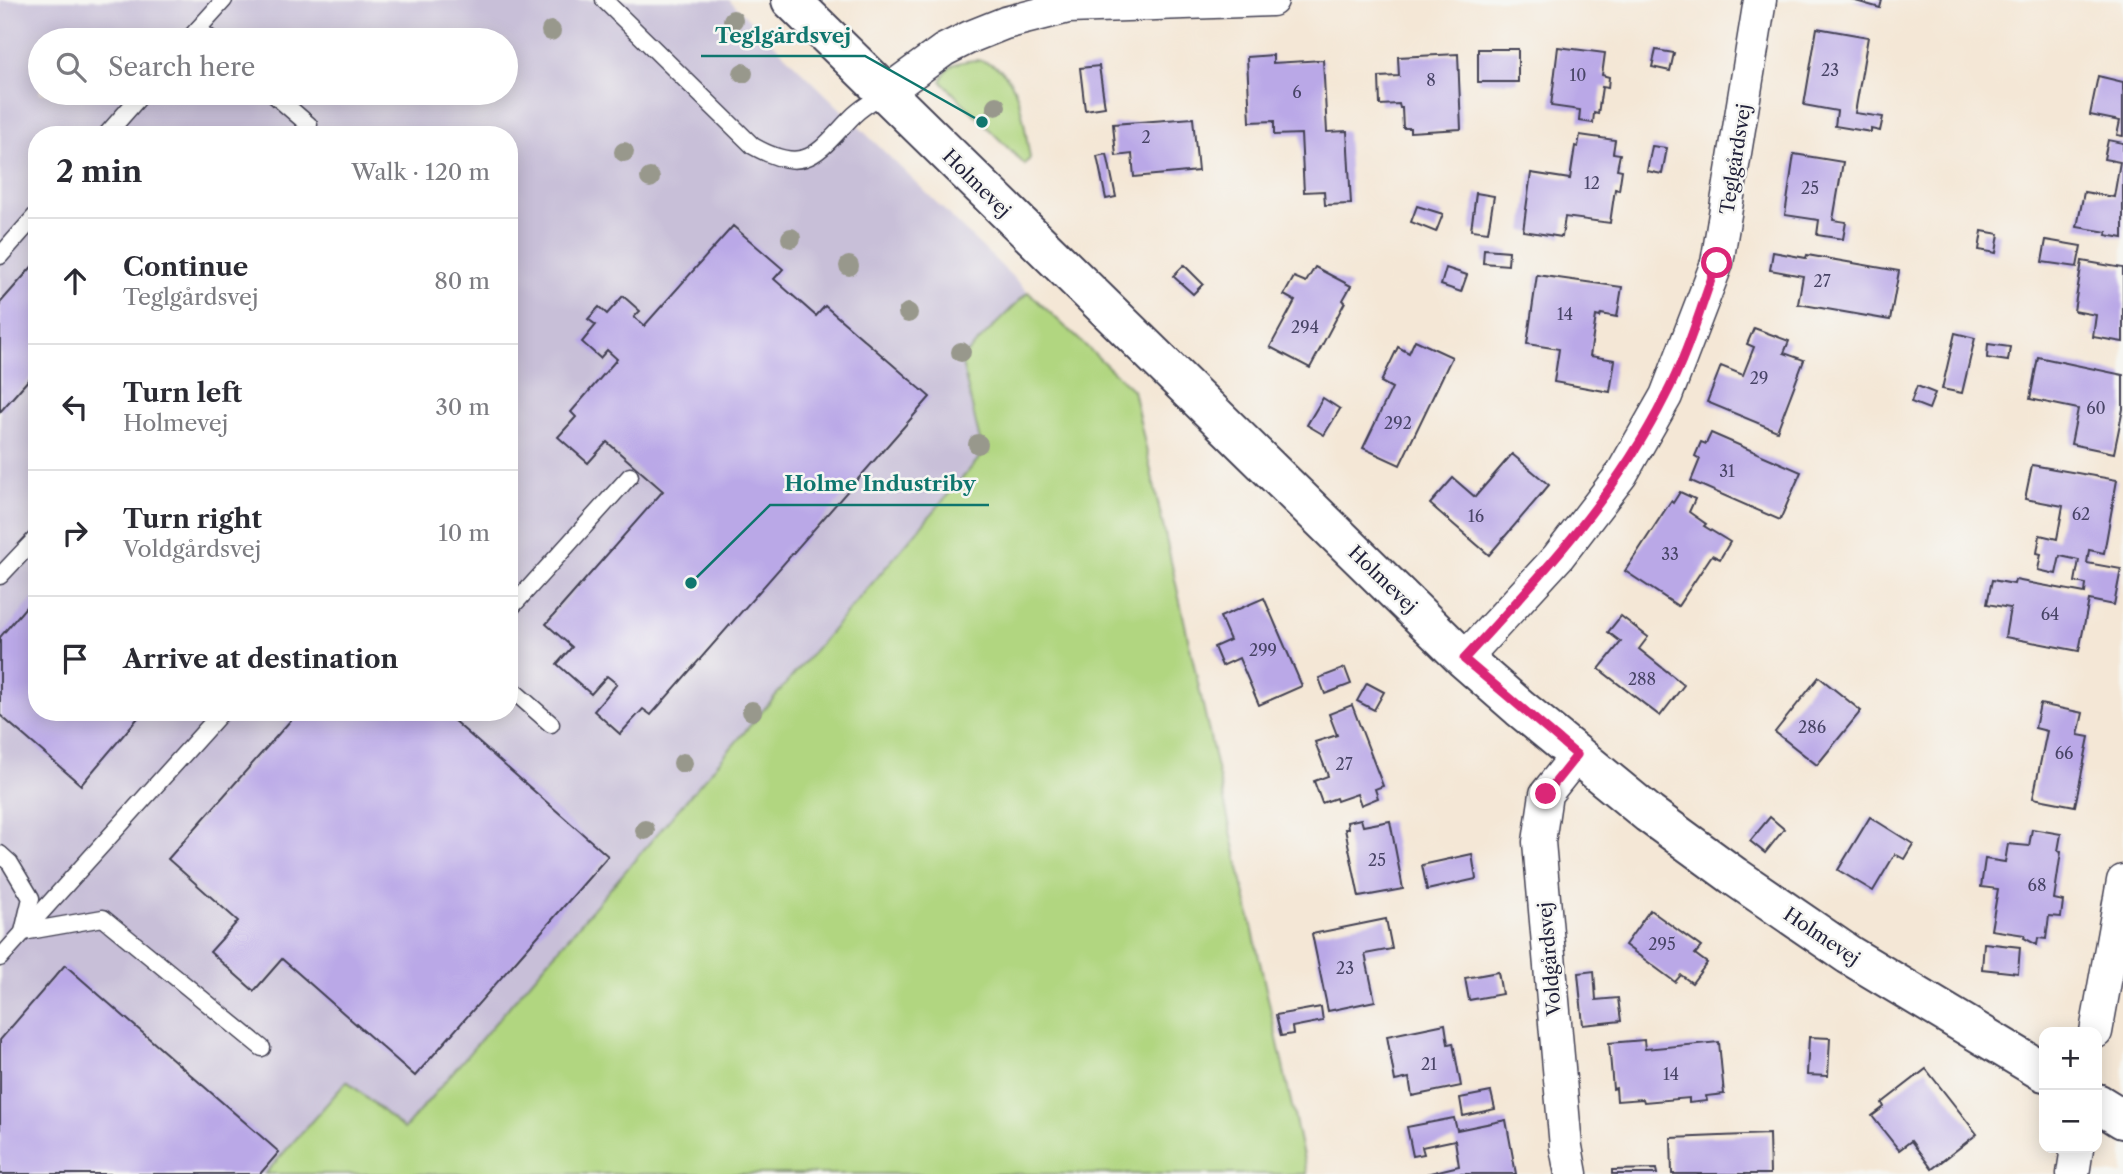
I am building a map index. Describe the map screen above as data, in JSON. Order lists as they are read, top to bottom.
{
  "streets": {
    "street": ["Teglgårdsvej", "Holmevej", "Voldgårdsvej"]
  },
  "crossings": [
    ["Teglgårdsvej", "Holmevej"],
    ["Holmevej", "Voldgårdsvej"]
  ],
  "places": ["Teglgårdsvej", "Holme Industriby"],
  "house_numbers": [
    "23",
    "10",
    "8",
    "6",
    "2",
    "12",
    "25",
    "27",
    "14",
    "294",
    "29",
    "60",
    "292",
    "31",
    "62",
    "16",
    "33",
    "64",
    "299",
    "288",
    "286",
    "66",
    "27",
    "25",
    "68",
    "295",
    "23",
    "21",
    "14"
  ],
  "page": {
    "search": "Search here",
    "heading": ["2 min", "Walk · 120 m"],
    "list": [
      ["Continue", "Teglgårdsvej", "80 m"],
      ["Turn left", "Holmevej", "30 m"],
      ["Turn right", "Voldgårdsvej", "10 m"],
      "Arrive at destination"
    ],
    "map_buttons": ["+", "−"]
  }
}
